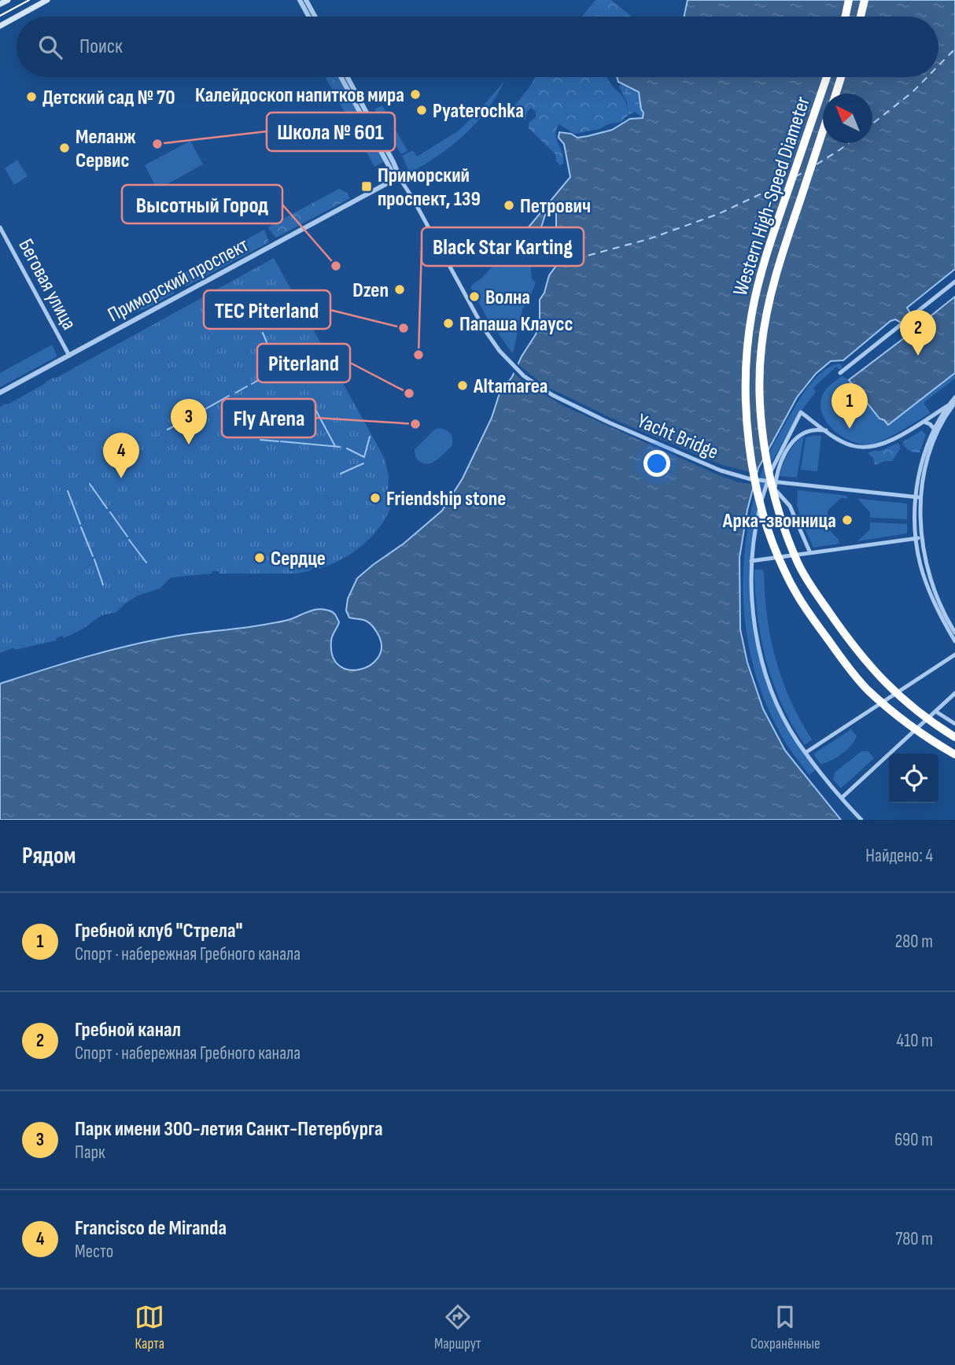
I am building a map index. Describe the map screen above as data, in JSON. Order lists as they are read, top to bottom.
{
  "streets": {
    "highway": ["Western High-Speed Diameter"],
    "street": ["Приморский проспект", "Беговая улица", "Yacht Bridge"]
  },
  "crossings": [
    ["Приморский проспект", "Беговая улица"],
    ["Приморский проспект", "Yacht Bridge"]
  ],
  "places": {
    "other": [
      "Калейдоскоп напитков мира",
      "Детский сад № 70",
      "Pyaterochka",
      "Школа № 601",
      "Меланж Сервис",
      "Петрович",
      "Высотный Город",
      "Dzen",
      "Волна",
      "Папаша Клаусс",
      "TEC Piterland",
      "Black Star Karting",
      "Altamarea",
      "Piterland",
      "Fly Arena",
      "Friendship stone",
      "Арка-звонница",
      "Сердце"
    ],
    "transit": ["Приморский проспект, 139"]
  },
  "north": "top left",
  "page": {
    "search": "Поиск",
    "pins": [
      "2",
      "1",
      "3",
      "4"
    ],
    "heading": ["Рядом", "Найдено: 4"],
    "list": [
      {
        "mark": "1",
        "name": "Гребной клуб \"Стрела\"",
        "note": "Спорт · набережная Гребного канала",
        "value": "280 m"
      },
      {
        "mark": "2",
        "name": "Гребной канал",
        "note": "Спорт · набережная Гребного канала",
        "value": "410 m"
      },
      {
        "mark": "3",
        "name": "Парк имени 300-летия Санкт-Петербурга",
        "note": "Парк",
        "value": "690 m"
      },
      {
        "mark": "4",
        "name": "Francisco de Miranda",
        "note": "Место",
        "value": "780 m"
      }
    ],
    "nav": ["Карта", "Маршрут", "Сохранённые"]
  }
}
